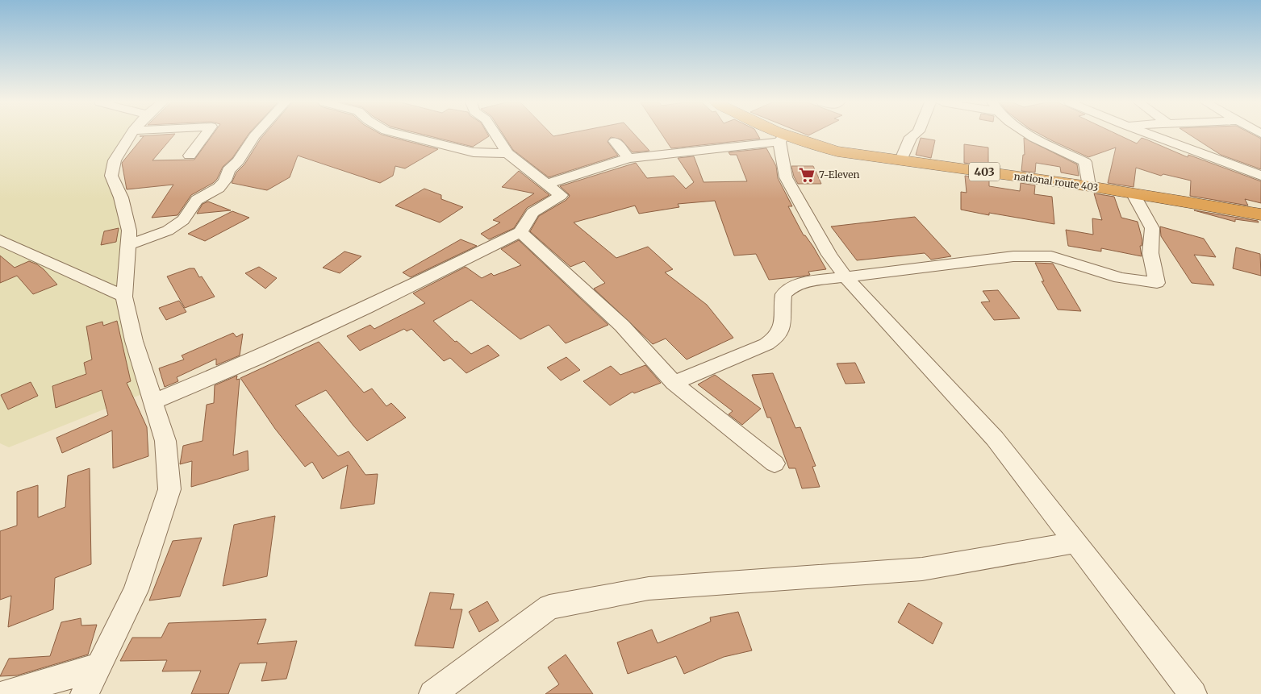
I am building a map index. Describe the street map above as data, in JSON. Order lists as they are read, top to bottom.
{
  "streets": {
    "highway": ["403", "national route 403"]
  },
  "places": {
    "supermarket": ["7-Eleven"]
  }
}
